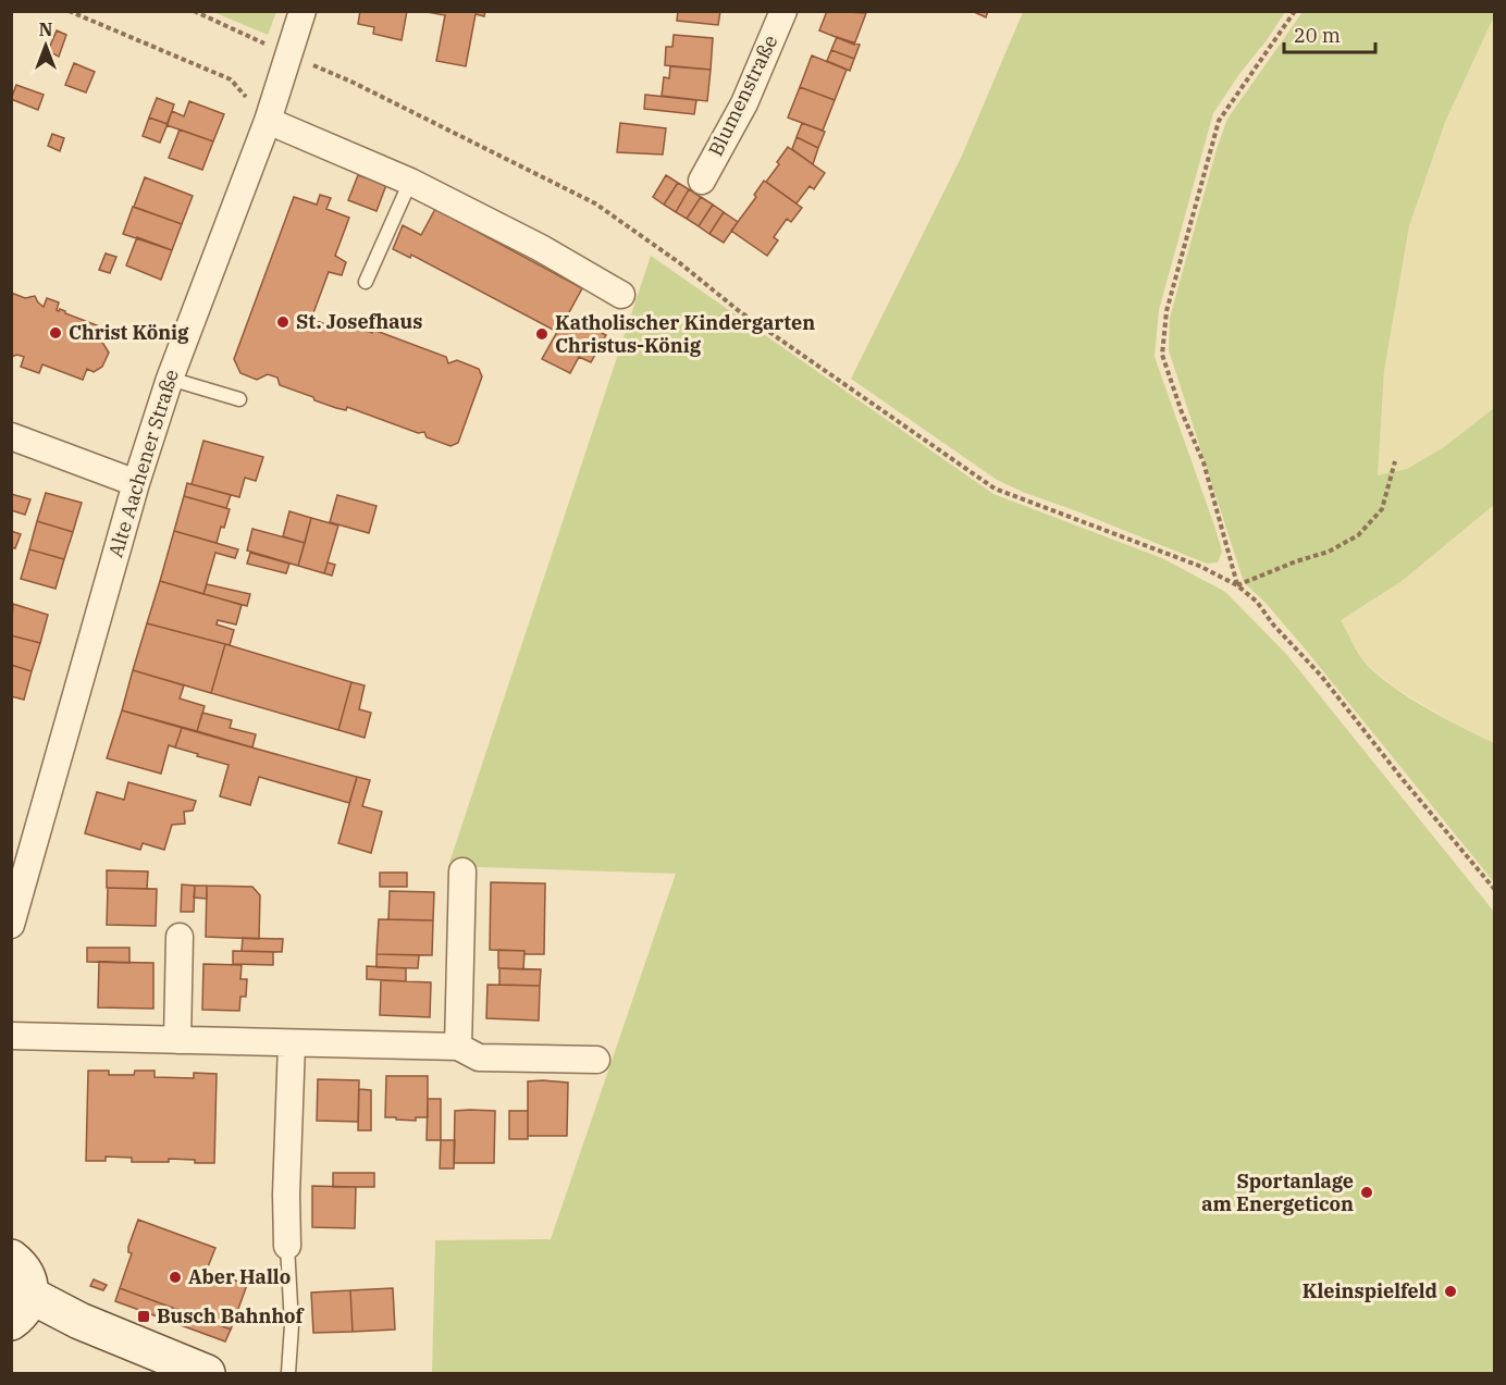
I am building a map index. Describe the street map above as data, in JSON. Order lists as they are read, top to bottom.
{
  "streets": {
    "street": ["Blumenstraße", "Alte Aachener Straße"]
  },
  "places": {
    "other": [
      "St. Josefhaus",
      "Christ König",
      "Katholischer Kindergarten Christus-König",
      "Sportanlage am Energeticon",
      "Aber Hallo",
      "Kleinspielfeld"
    ],
    "transit": ["Busch Bahnhof"]
  },
  "scale_bar": "20 m",
  "north": "top"
}
